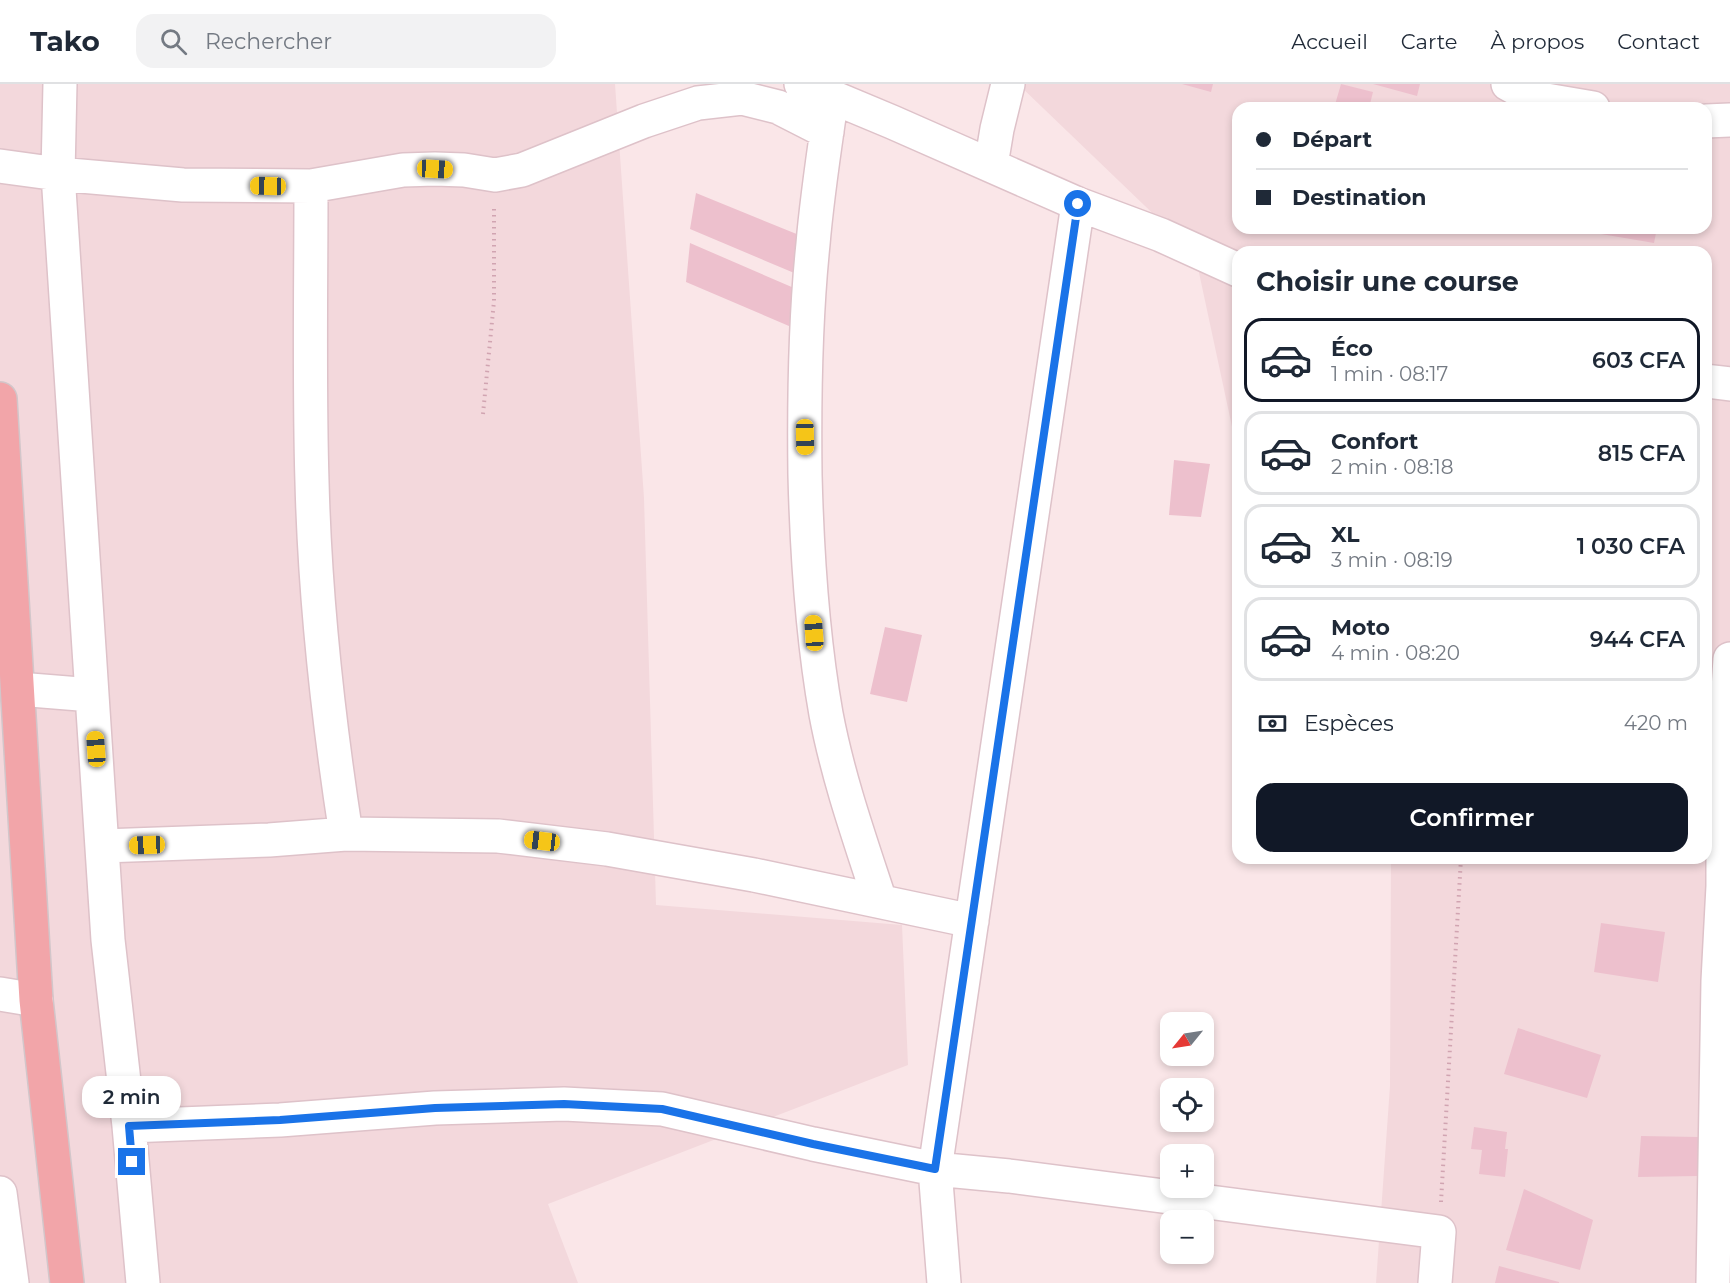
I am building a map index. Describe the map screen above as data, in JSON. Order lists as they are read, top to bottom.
{
  "north": "bottom left",
  "page": {
    "header": "Tako",
    "search": "Rechercher",
    "nav": [
      "Accueil",
      "Carte",
      "À propos",
      "Contact"
    ],
    "banner": ["Départ", "Destination"],
    "heading": "Choisir une course",
    "list": [
      {
        "name": "Éco",
        "note": "1 min · 08:17",
        "value": "603 CFA"
      },
      {
        "name": "Confort",
        "note": "2 min · 08:18",
        "value": "815 CFA"
      },
      {
        "name": "XL",
        "note": "3 min · 08:19",
        "value": "1 030 CFA"
      },
      {
        "name": "Moto",
        "note": "4 min · 08:20",
        "value": "944 CFA"
      }
    ],
    "pay": ["Espèces", "420 m"],
    "buttons": "Confirmer",
    "map_buttons": ["+", "−"],
    "bubble": "2 min"
  }
}
